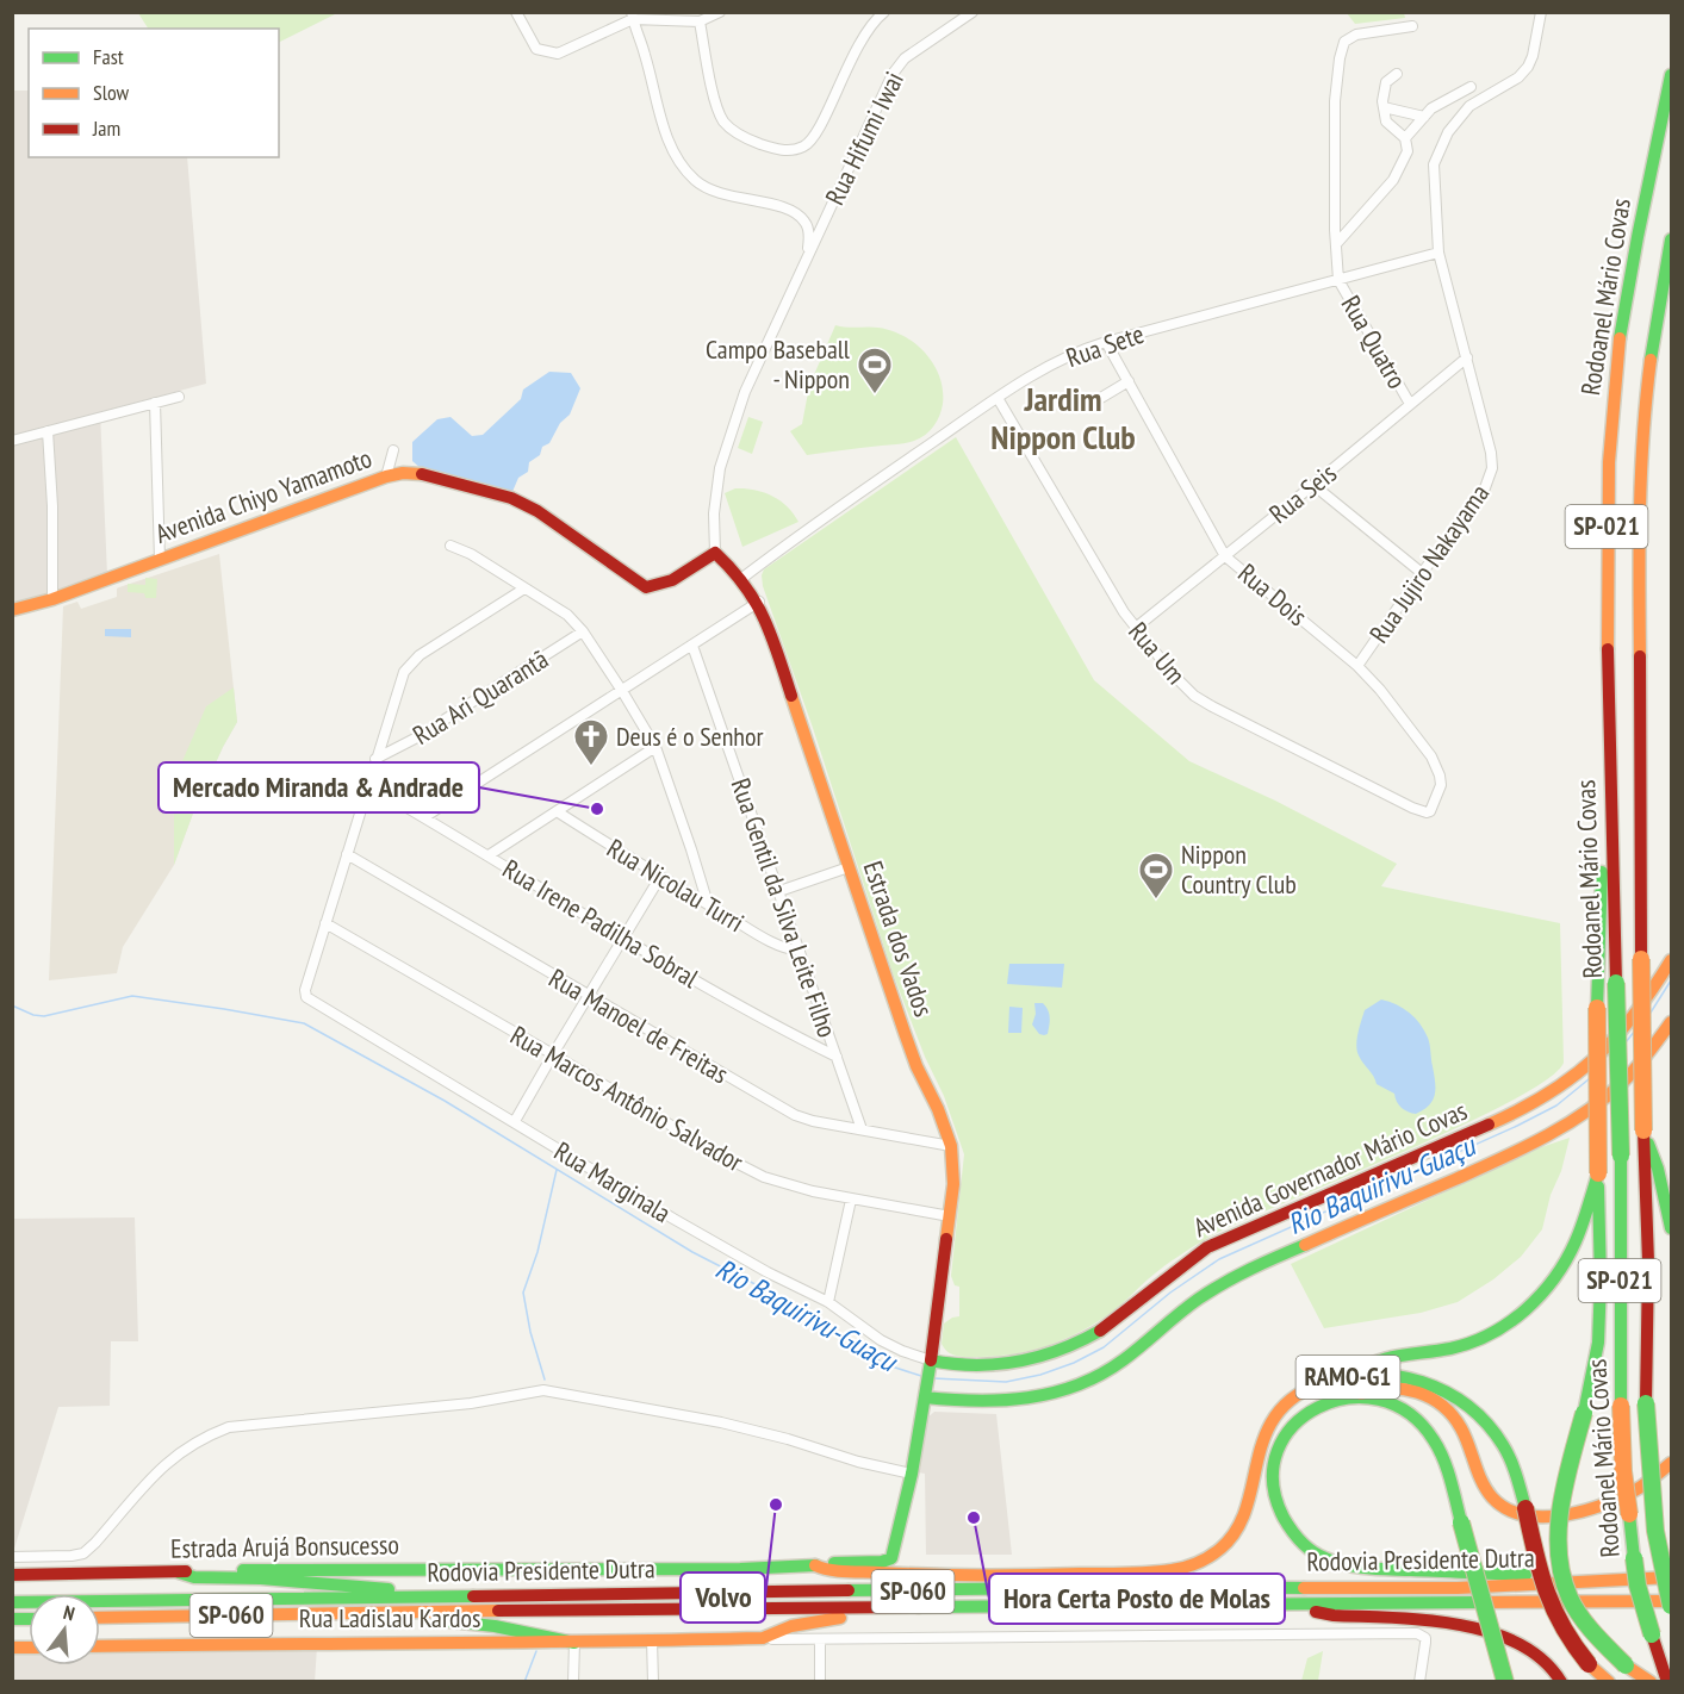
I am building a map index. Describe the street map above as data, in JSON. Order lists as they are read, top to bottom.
{
  "streets": {
    "main road": [
      "Rodoanel Mário Covas",
      "Avenida Chiyo Yamamoto",
      "SP-021",
      "Estrada dos Vados",
      "Avenida Governador Mário Covas",
      "RAMO-G1",
      "Estrada Arujá Bonsucesso",
      "Rodovia Presidente Dutra",
      "SP-060",
      "Rua Ladislau Kardos"
    ],
    "street": [
      "Rua Hifumi Iwai",
      "Rua Quatro",
      "Rua Sete",
      "Rua Seis",
      "Rua Jujiro Nakayama",
      "Rua Dois",
      "Rua Um",
      "Rua Ari Quarantã",
      "Rua Nicolau Turri",
      "Rua Gentil da Silva Leite Filho",
      "Rua Irene Padilha Sobral",
      "Rua Manoel de Freitas",
      "Rua Marcos Antônio Salvador",
      "Rua Marginala"
    ]
  },
  "crossings": [
    ["Rua Hifumi Iwai", "Avenida Chiyo Yamamoto"],
    ["Rua Hifumi Iwai", "Estrada dos Vados"],
    ["Rodoanel Mário Covas", "Rodovia Presidente Dutra"],
    ["Rua Quatro", "Rua Sete"],
    ["Rua Quatro", "Rua Seis"],
    ["Rua Sete", "Rua Jujiro Nakayama"],
    ["Rua Sete", "Rua Dois"],
    ["Rua Sete", "Rua Um"],
    ["Rua Sete", "Estrada dos Vados"],
    ["Rua Seis", "Rua Jujiro Nakayama"],
    ["Rua Seis", "Rua Dois"],
    ["Rua Seis", "Rua Um"],
    ["Avenida Chiyo Yamamoto", "Estrada dos Vados"],
    ["Rua Jujiro Nakayama", "Rua Dois"],
    ["Rua Dois", "Rua Um"],
    ["Rua Nicolau Turri", "Rua Gentil da Silva Leite Filho"],
    ["Rua Gentil da Silva Leite Filho", "Rua Irene Padilha Sobral"],
    ["Rua Gentil da Silva Leite Filho", "Rua Manoel de Freitas"],
    ["Estrada dos Vados", "Rua Manoel de Freitas"],
    ["Estrada dos Vados", "Rua Marcos Antônio Salvador"],
    ["Estrada dos Vados", "Avenida Governador Mário Covas"],
    ["Estrada dos Vados", "Rua Marginala"],
    ["Estrada dos Vados", "RAMO-G1"],
    ["Estrada dos Vados", "Estrada Arujá Bonsucesso"],
    ["Rua Marcos Antônio Salvador", "Rua Marginala"],
    ["Avenida Governador Mário Covas", "Rua Marginala"],
    ["RAMO-G1", "Estrada Arujá Bonsucesso"]
  ],
  "districts": ["Jardim Nippon Club"],
  "water": ["Rio Baquirivu-Guaçu"],
  "places": {
    "sports": ["Campo Baseball - Nippon", "Nippon Country Club"],
    "church": ["Deus é o Senhor"],
    "other": ["Mercado Miranda & Andrade", "Volvo", "Hora Certa Posto de Molas"]
  },
  "legend": ["Fast", "Slow", "Jam"],
  "north": "top"
}
